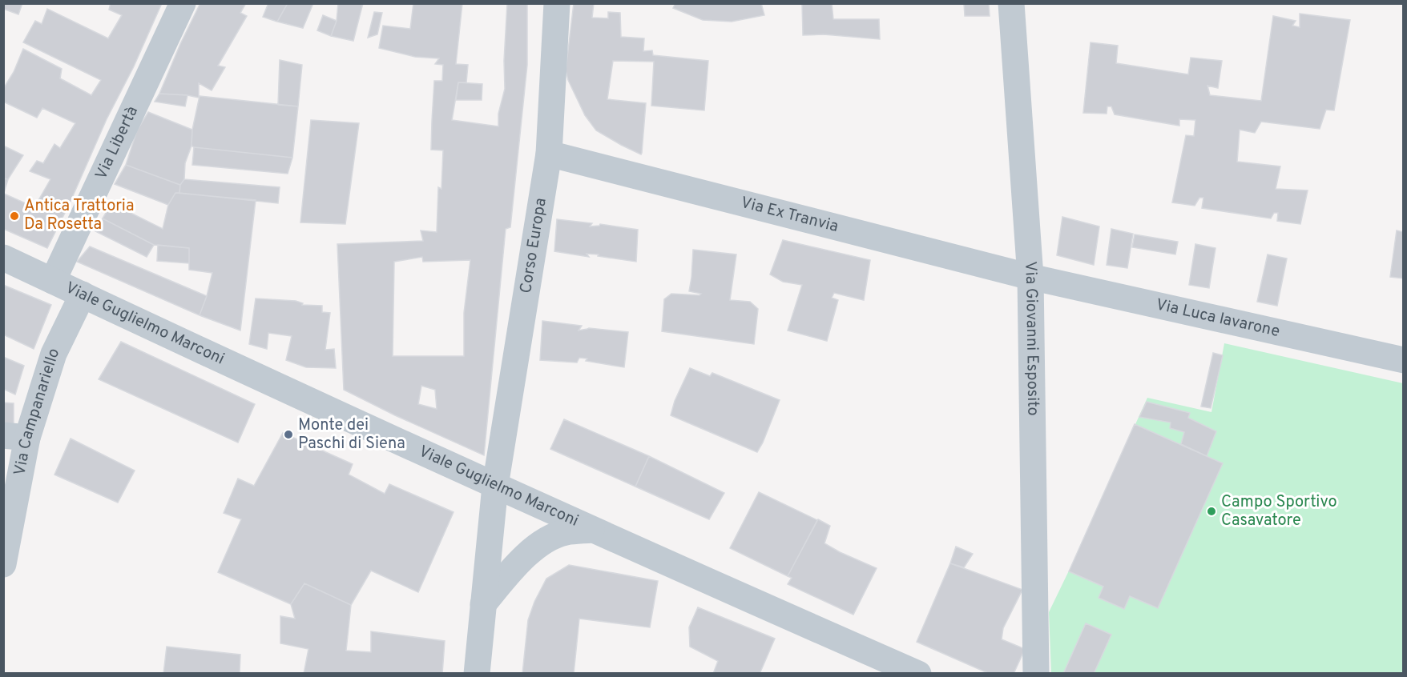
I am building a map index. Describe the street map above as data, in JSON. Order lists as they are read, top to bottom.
{
  "streets": {
    "street": [
      "Via Libertà",
      "Via Ex Tranvia",
      "Corso Europa",
      "Via Luca Iavarone",
      "Viale Guglielmo Marconi",
      "Via Giovanni Esposito",
      "Via Campanariello"
    ]
  },
  "crossings": [
    ["Via Libertà", "Viale Guglielmo Marconi"],
    ["Via Ex Tranvia", "Corso Europa"],
    ["Via Ex Tranvia", "Via Luca Iavarone"],
    ["Via Ex Tranvia", "Via Giovanni Esposito"],
    ["Corso Europa", "Viale Guglielmo Marconi"],
    ["Via Luca Iavarone", "Via Giovanni Esposito"],
    ["Viale Guglielmo Marconi", "Via Campanariello"]
  ],
  "places": ["Antica Trattoria Da Rosetta", "Monte dei Paschi di Siena", "Campo Sportivo Casavatore"]
}
